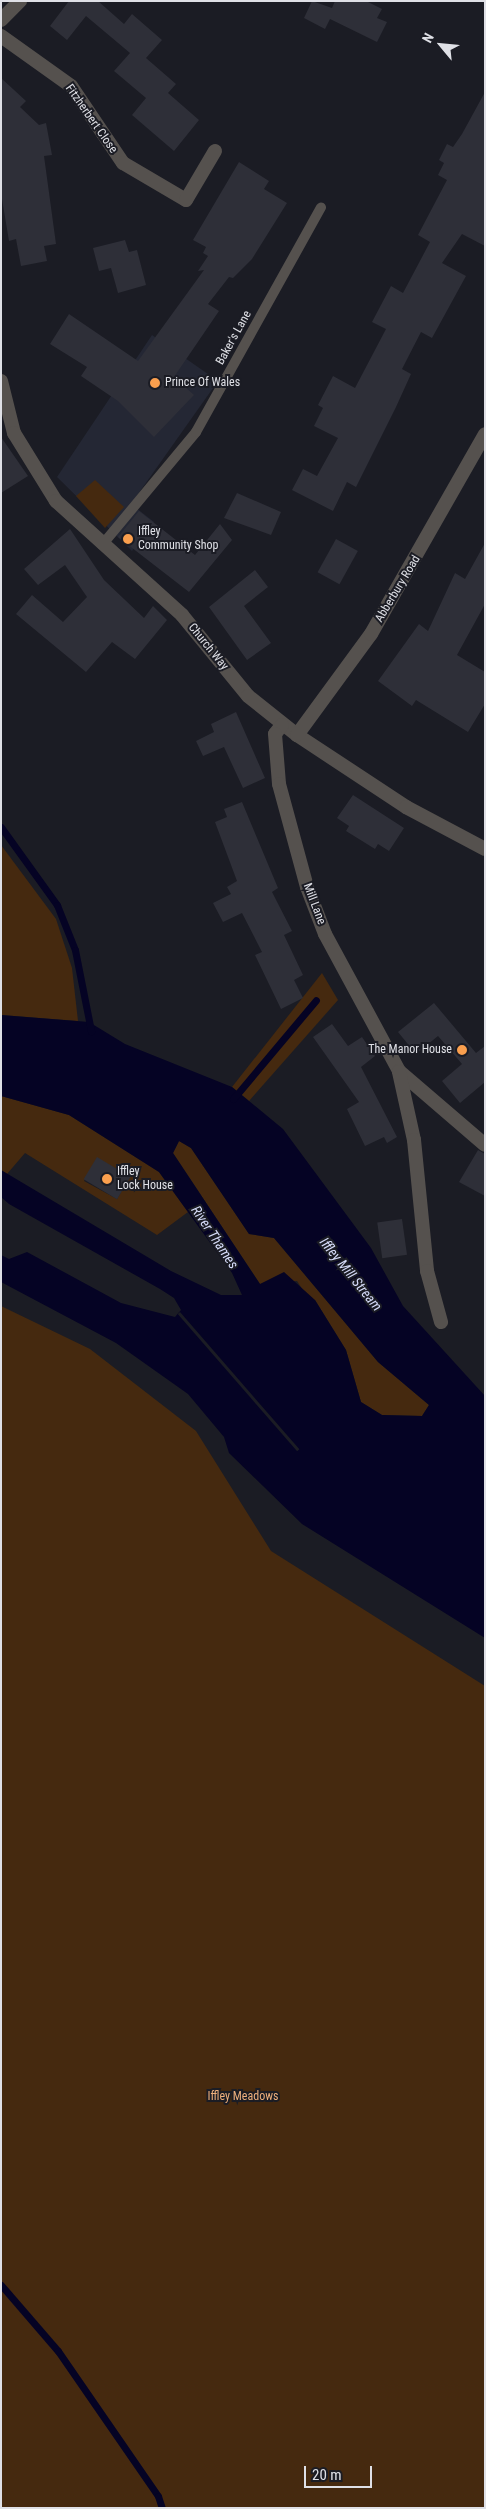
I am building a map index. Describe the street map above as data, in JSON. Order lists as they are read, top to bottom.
{
  "streets": {
    "street": [
      "Fitzherbert Close",
      "Abberbury Road",
      "Church Way",
      "Mill Lane"
    ],
    "lane": ["Baker's Lane"]
  },
  "crossings": [
    ["Baker's Lane", "Church Way"],
    ["Abberbury Road", "Church Way"],
    ["Church Way", "Mill Lane"]
  ],
  "water": ["River Thames", "Iffley Mill Stream"],
  "parks": ["Iffley Meadows"],
  "places": [
    "Prince Of Wales",
    "Iffley Community Shop",
    "The Manor House",
    "Iffley Lock House"
  ],
  "scale_bar": "20 m",
  "north": "top left"
}
